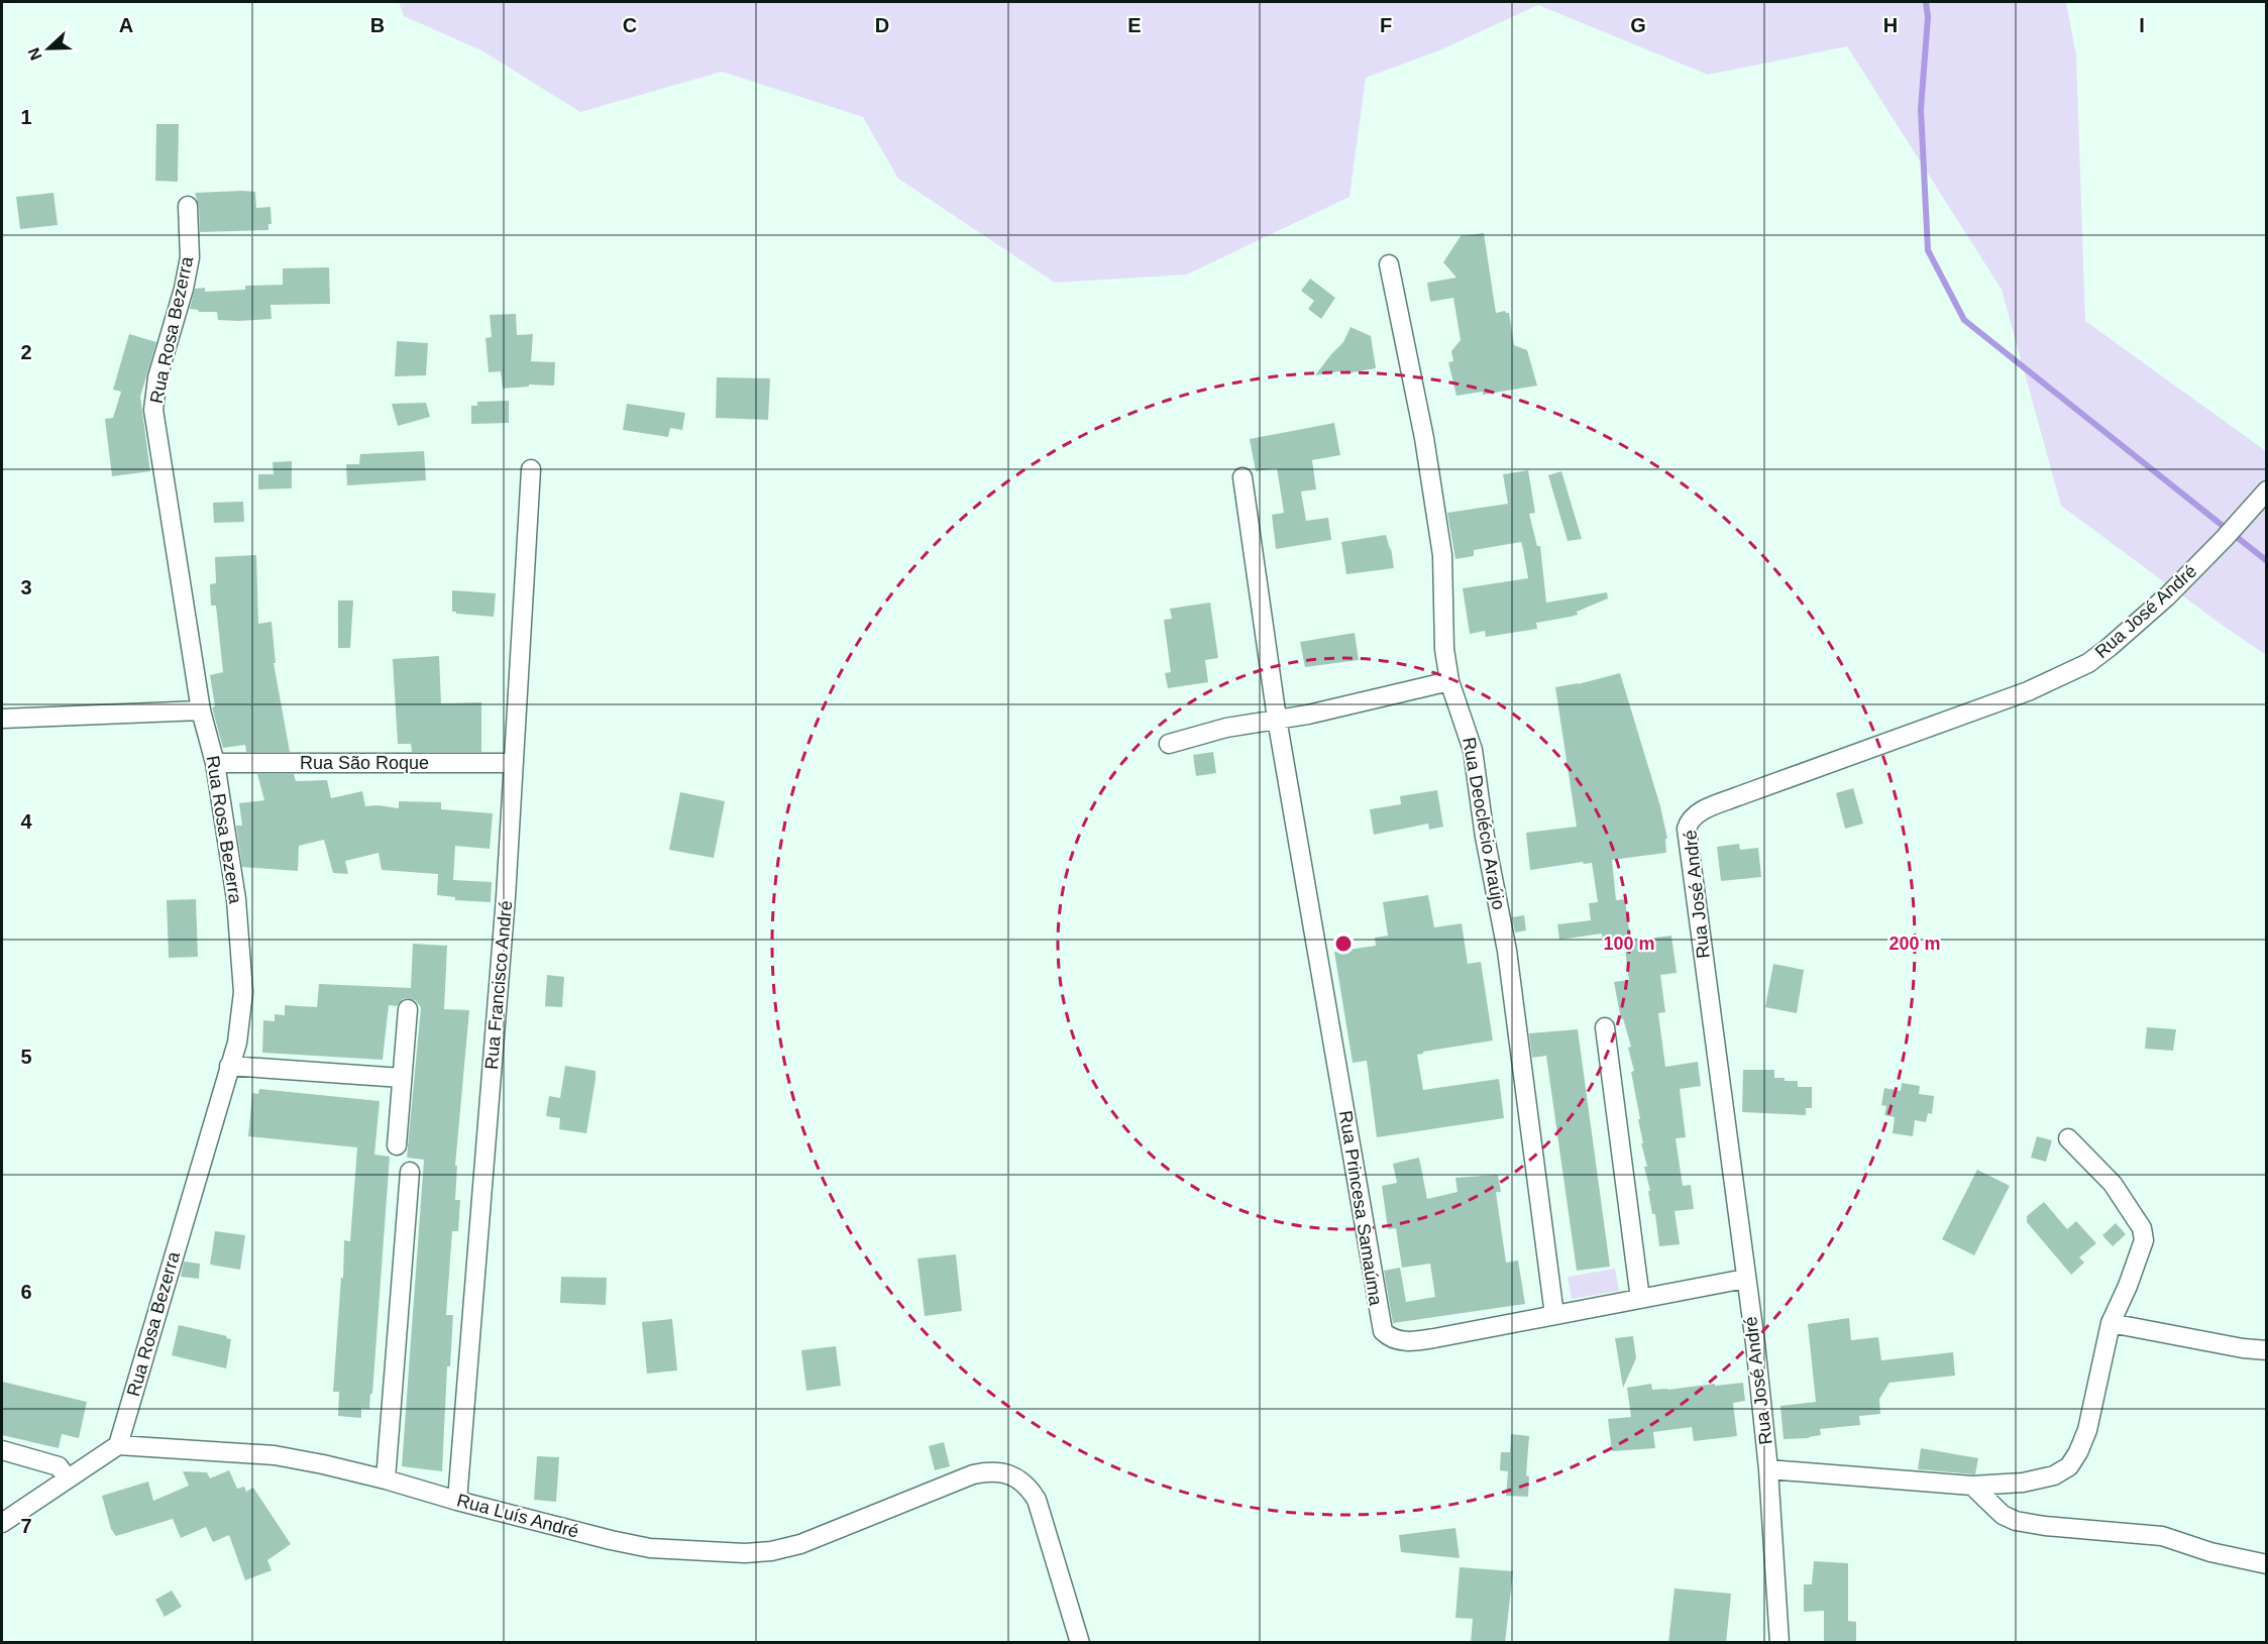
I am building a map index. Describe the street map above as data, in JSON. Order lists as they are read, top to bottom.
{
  "streets": {
    "street": [
      "Rua Rosa Bezerra",
      "Rua José André",
      "Rua São Roque",
      "Rua Deoclécio Araújo",
      "Rua Francisco André",
      "Rua Princesa Samaúma",
      "Rua Luís André"
    ]
  },
  "crossings": [
    ["Rua Rosa Bezerra", "Rua São Roque"],
    ["Rua Rosa Bezerra", "Rua Luís André"],
    ["Rua José André", "Rua Princesa Samaúma"],
    ["Rua São Roque", "Rua Francisco André"],
    ["Rua Deoclécio Araújo", "Rua Princesa Samaúma"],
    ["Rua Francisco André", "Rua Luís André"]
  ],
  "north": "left",
  "grid": {
    "columns": [
      "A",
      "B",
      "C",
      "D",
      "E",
      "F",
      "G",
      "H",
      "I"
    ],
    "rows": [
      "1",
      "2",
      "3",
      "4",
      "5",
      "6",
      "7"
    ]
  },
  "rings": ["100 m", "200 m"]
}
